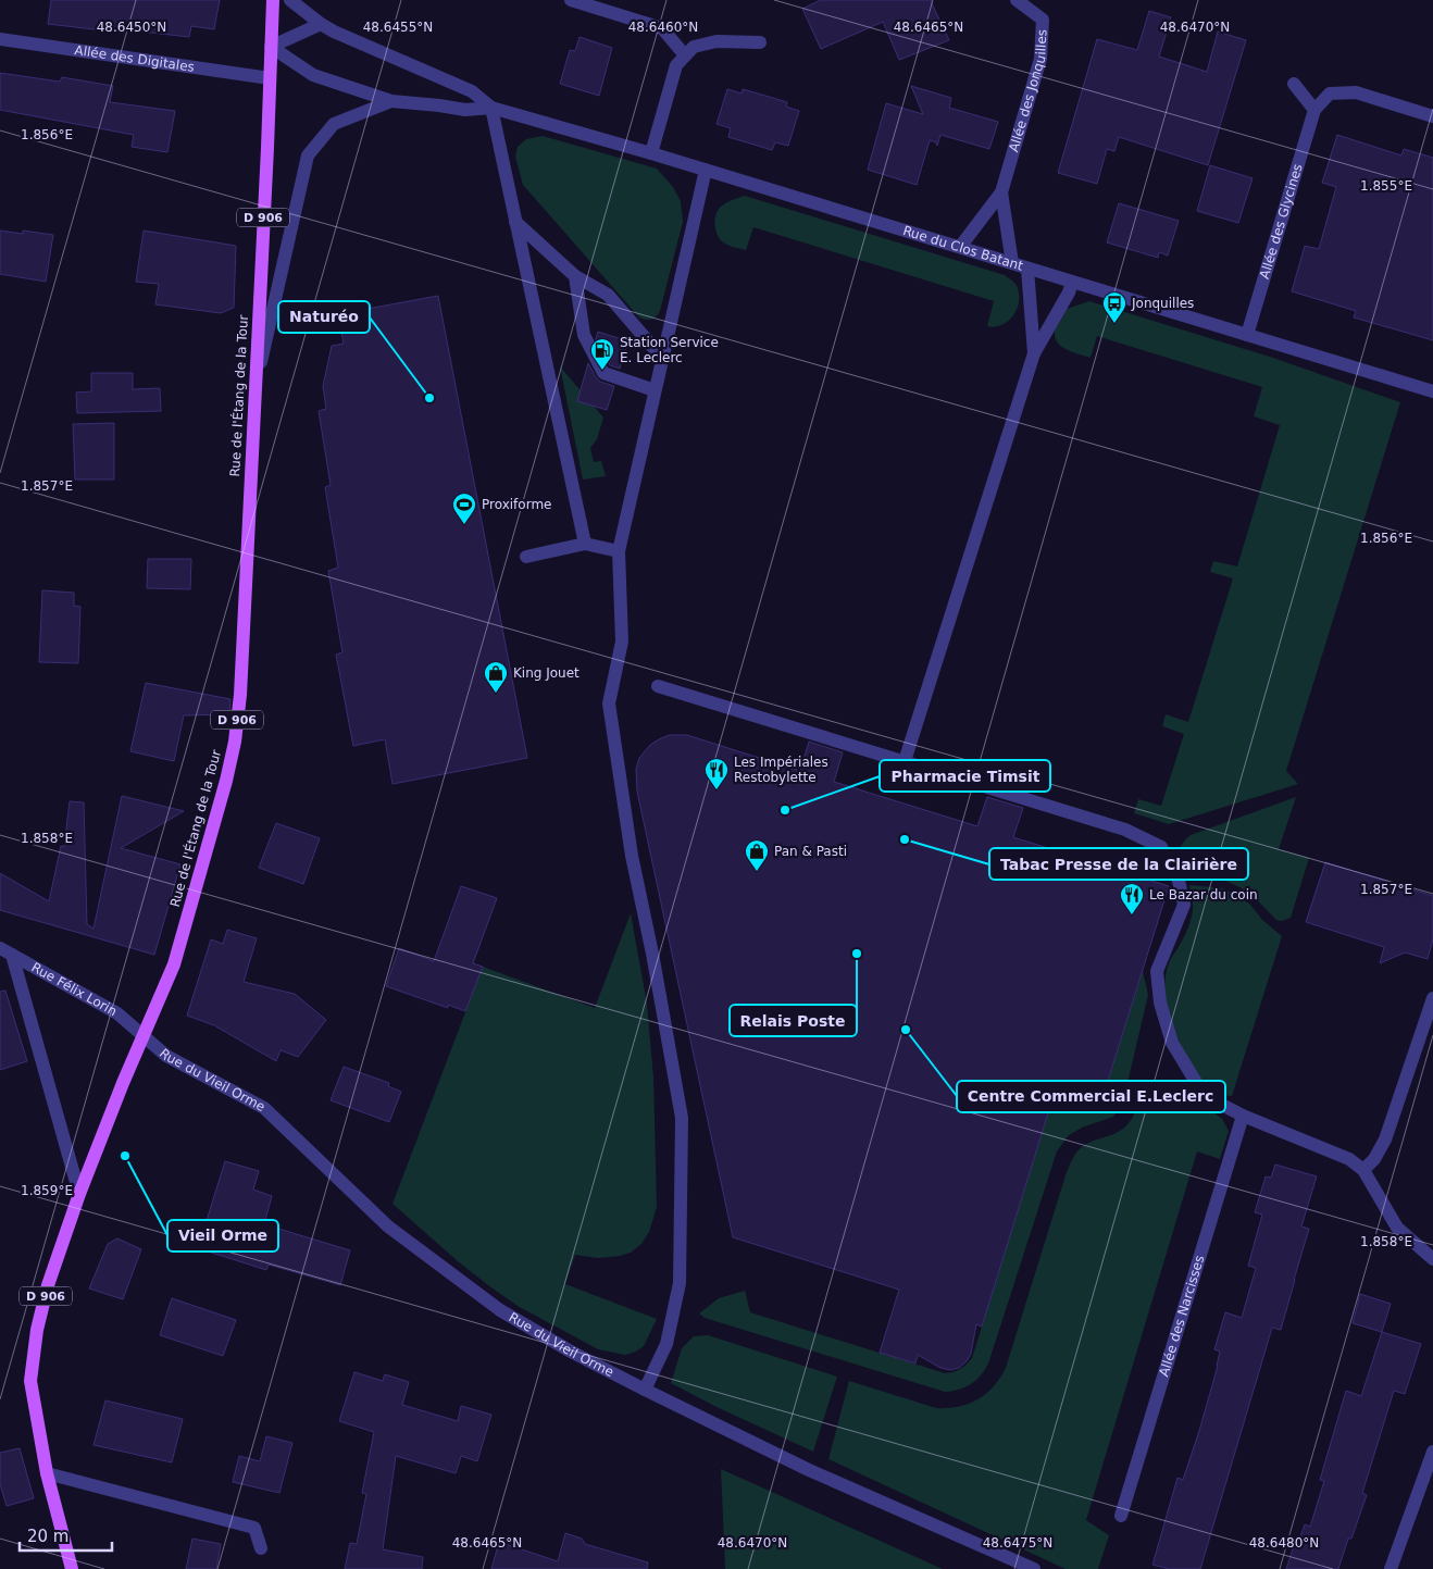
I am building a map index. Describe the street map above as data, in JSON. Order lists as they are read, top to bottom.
{
  "streets": {
    "main road": ["D 906", "Rue de l'Étang de la Tour"],
    "street": [
      "Allée des Digitales",
      "Allée des Jonquilles",
      "Allée des Glycines",
      "Rue du Clos Batant",
      "Rue Félix Lorin",
      "Rue du Vieil Orme",
      "Allée des Narcisses"
    ]
  },
  "crossings": [
    ["Allée des Digitales", "Rue de l'Étang de la Tour"],
    ["Allée des Jonquilles", "Rue du Clos Batant"],
    ["Allée des Glycines", "Rue du Clos Batant"],
    ["Rue du Clos Batant", "Rue de l'Étang de la Tour"],
    ["Rue de l'Étang de la Tour", "Rue Félix Lorin"],
    ["Rue de l'Étang de la Tour", "Rue du Vieil Orme"],
    ["Rue Félix Lorin", "Rue du Vieil Orme"]
  ],
  "places": {
    "bus stop": ["Jonquilles"],
    "fuel station": ["Station Service E. Leclerc"],
    "other": [
      "Naturéo",
      "Pharmacie Timsit",
      "Tabac Presse de la Clairière",
      "Relais Poste",
      "Centre Commercial E.Leclerc",
      "Vieil Orme"
    ],
    "sports": ["Proxiforme"],
    "shop": ["King Jouet", "Pan & Pasti"],
    "restaurant": ["Les Impériales Restobylette", "Le Bazar du coin"]
  },
  "scale_bar": "20 m",
  "coordinates": [
    "48.6450°N",
    "48.6455°N",
    "48.6460°N",
    "48.6465°N",
    "48.6470°N",
    "1.856°E",
    "1.855°E",
    "1.857°E",
    "1.858°E",
    "1.859°E",
    "48.6475°N",
    "48.6480°N"
  ]
}
